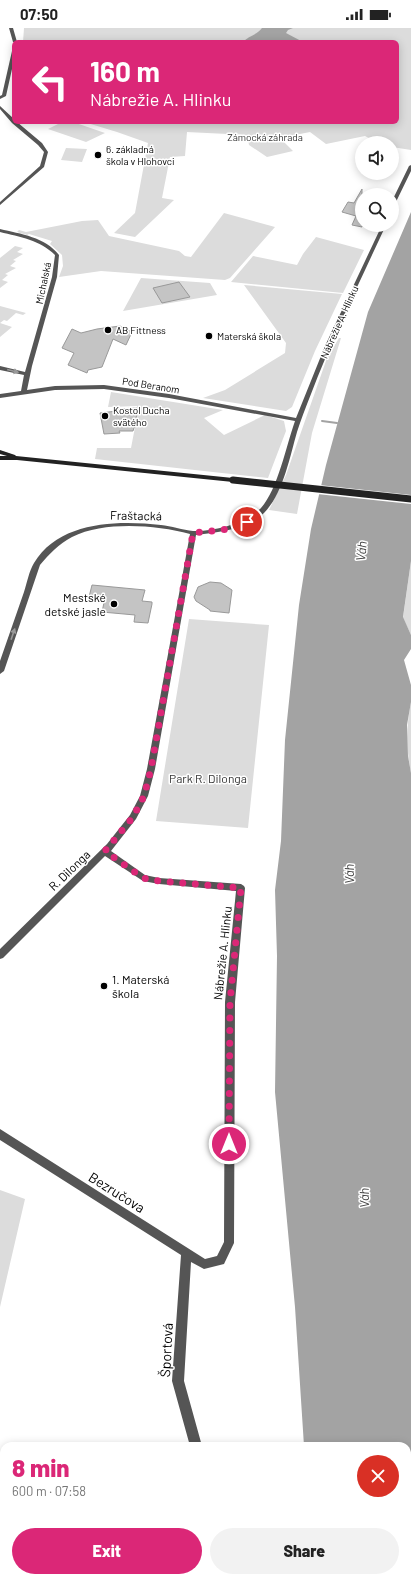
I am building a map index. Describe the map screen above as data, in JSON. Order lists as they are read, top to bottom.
{
  "streets": {
    "street": [
      "Michalská",
      "Nábrežie A. Hlinku",
      "Pod Beranom",
      "Fraštacká",
      "R. Dilonga",
      "Bezručova",
      "Športová"
    ]
  },
  "crossings": [
    ["Michalská", "Pod Beranom"],
    ["Nábrežie A. Hlinku", "Pod Beranom"],
    ["Nábrežie A. Hlinku", "Fraštacká"],
    ["Nábrežie A. Hlinku", "R. Dilonga"],
    ["Nábrežie A. Hlinku", "Bezručova"],
    ["Fraštacká", "R. Dilonga"],
    ["Bezručova", "Športová"]
  ],
  "one_way": ["Fraštacká"],
  "water": ["Váh"],
  "parks": ["Zámocká záhrada", "Park R. Dilonga"],
  "places": [
    "6. základná škola v Hlohovci",
    "AB Fittness",
    "Materská škola",
    "Kostol Ducha svätého",
    "Mestské detské jasle",
    "1. Materská škola"
  ],
  "page": {
    "status": "07:50",
    "turn": ["160 m", "Nábrežie A. Hlinku"],
    "heading": ["8 min", "600 m · 07:58"],
    "buttons": ["Exit", "Share"]
  }
}
